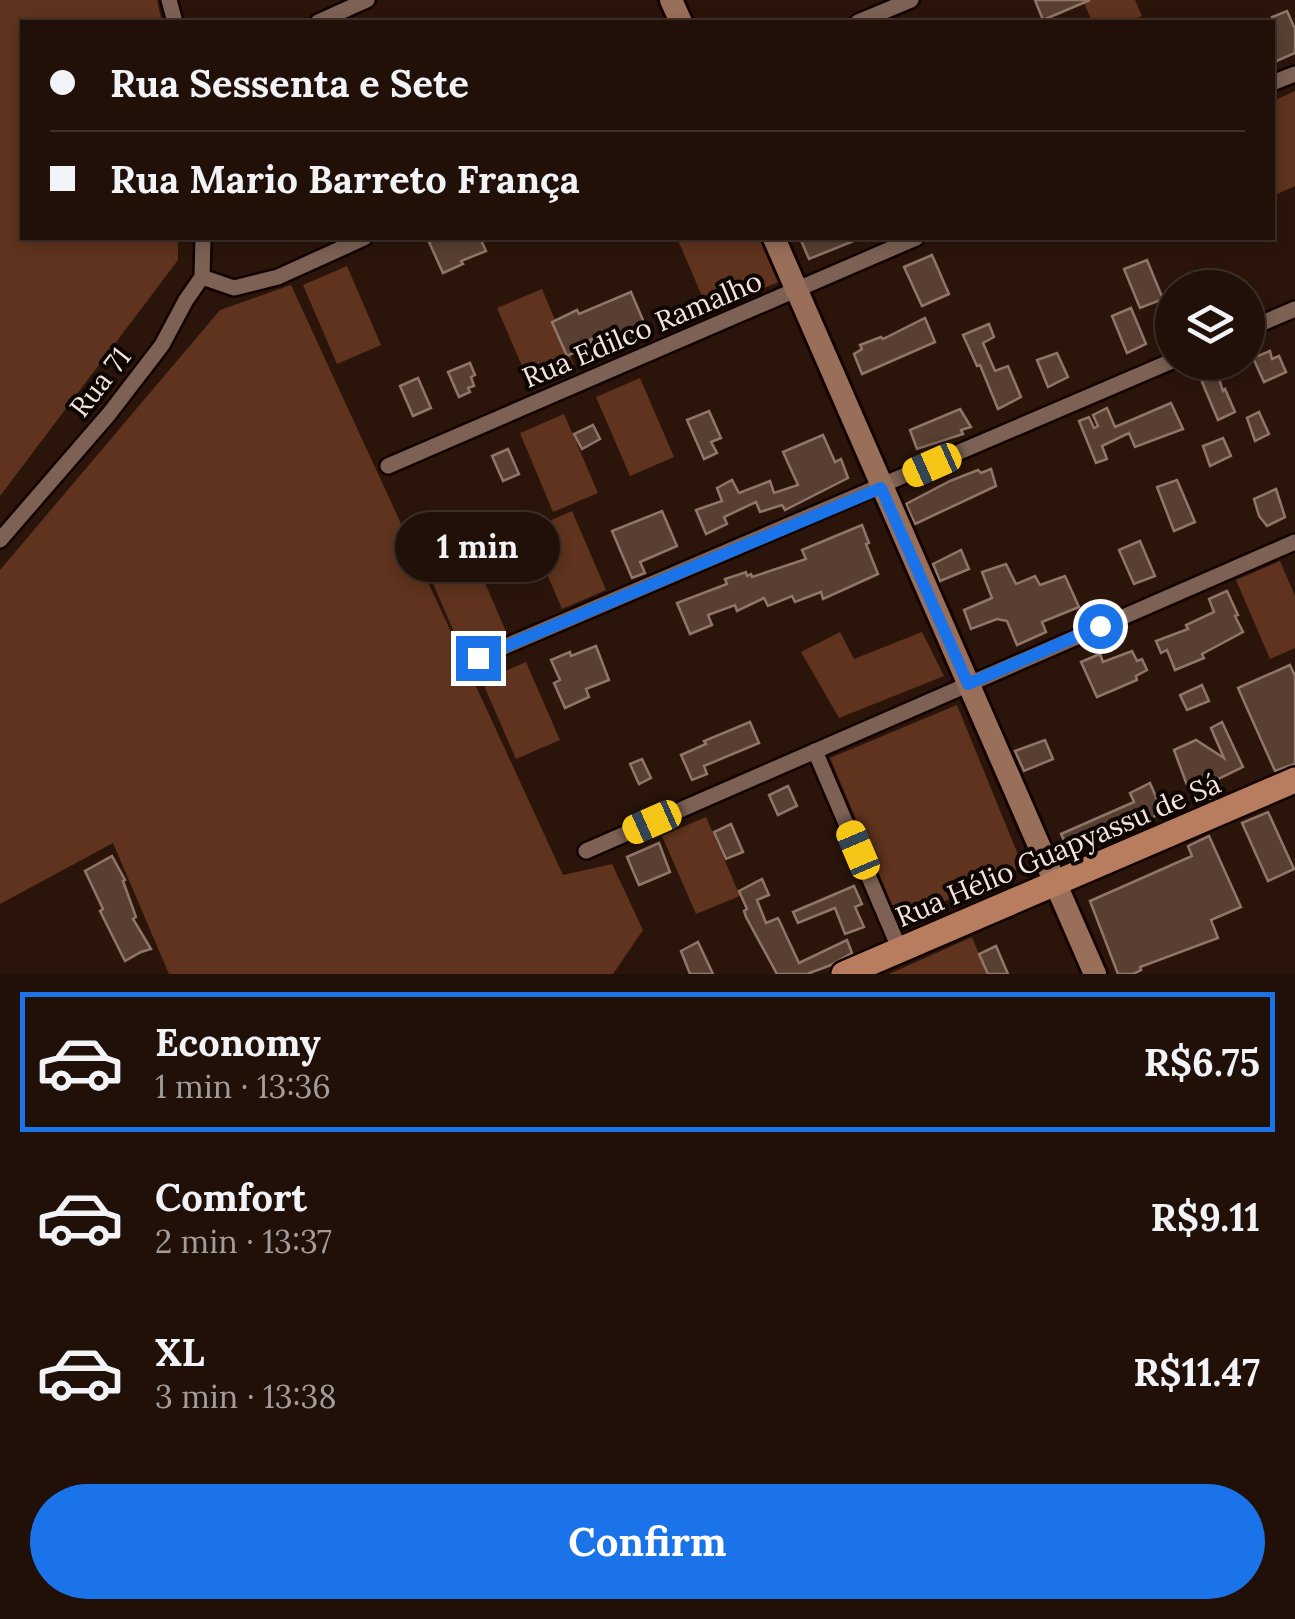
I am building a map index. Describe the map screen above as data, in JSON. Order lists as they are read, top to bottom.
{
  "streets": {
    "main road": ["Rua Hélio Guapyassu de Sá"],
    "street": ["Rua Edilco Ramalho", "Rua 71"]
  },
  "page": {
    "banner": ["Rua Sessenta e Sete", "Rua Mario Barreto França"],
    "bubble": "1 min",
    "list": [
      {
        "name": "Economy",
        "note": "1 min · 13:36",
        "value": "R$6.75"
      },
      {
        "name": "Comfort",
        "note": "2 min · 13:37",
        "value": "R$9.11"
      },
      {
        "name": "XL",
        "note": "3 min · 13:38",
        "value": "R$11.47"
      }
    ],
    "buttons": "Confirm"
  }
}
